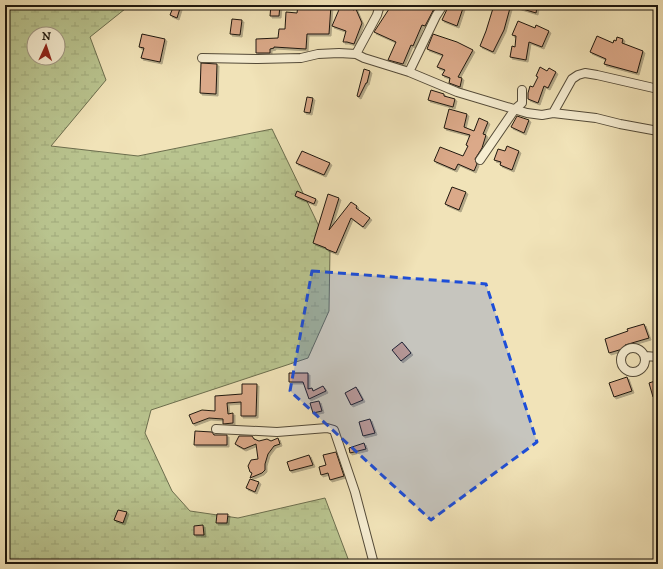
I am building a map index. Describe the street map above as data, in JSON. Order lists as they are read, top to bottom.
{
  "north": "top"
}
